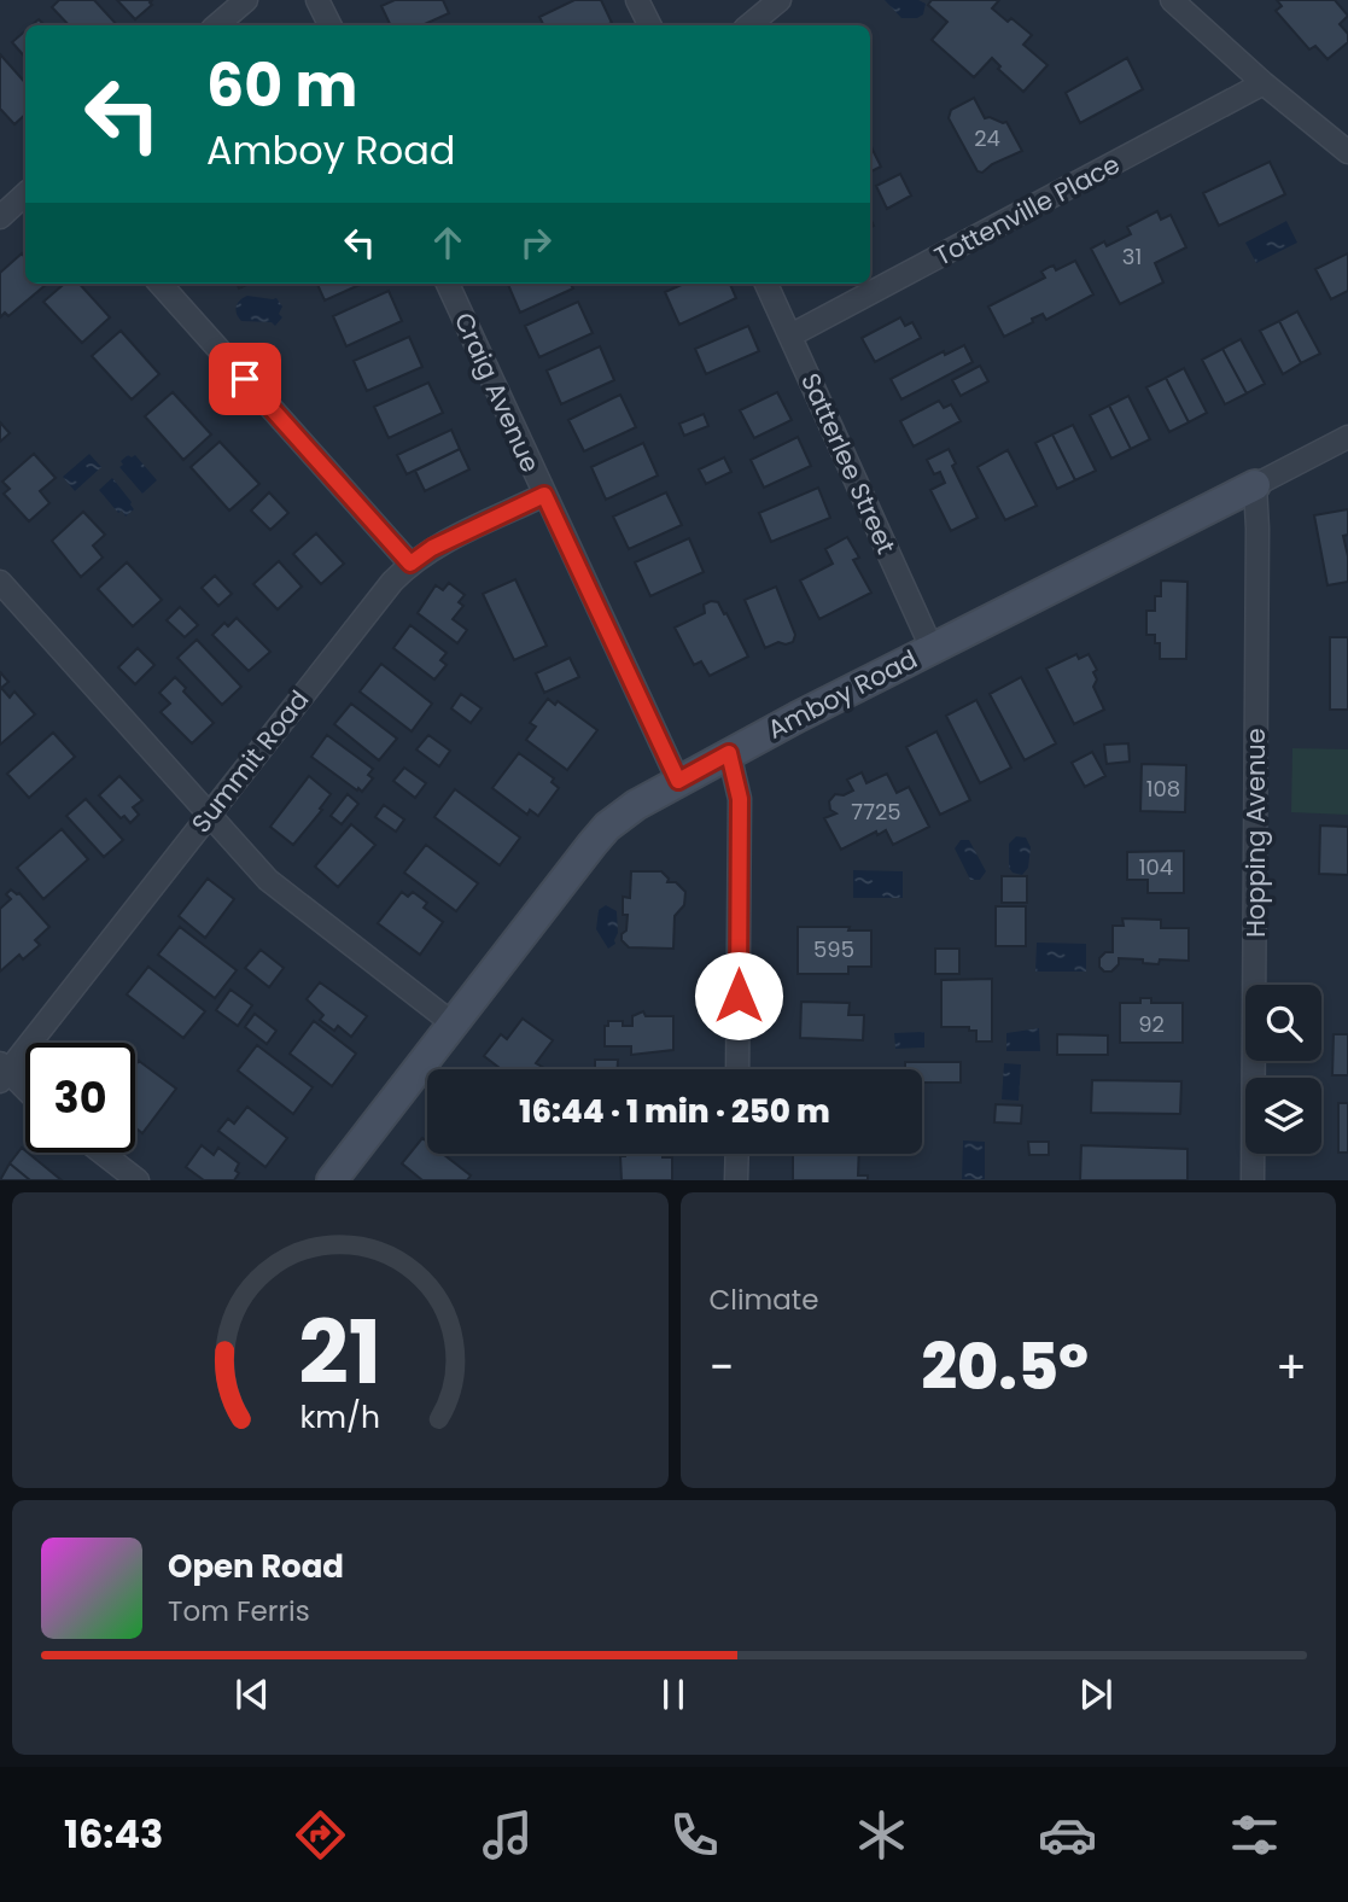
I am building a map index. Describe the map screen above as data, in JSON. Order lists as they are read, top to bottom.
{
  "streets": {
    "street": [
      "Tottenville Place",
      "Craig Avenue",
      "Satterlee Street",
      "Amboy Road",
      "Summit Road",
      "Hopping Avenue"
    ]
  },
  "crossings": [
    ["Tottenville Place", "Satterlee Street"],
    ["Craig Avenue", "Amboy Road"],
    ["Craig Avenue", "Summit Road"],
    ["Satterlee Street", "Amboy Road"],
    ["Amboy Road", "Hopping Avenue"]
  ],
  "house_numbers": [
    "24",
    "31",
    "108",
    "7725",
    "104",
    "595",
    "92"
  ],
  "page": {
    "turn": ["60 m", "Amboy Road"],
    "limit": "30",
    "trip": "16:44 · 1 min · 250 m",
    "tile": "Climate",
    "heat": ["−", "20.5°", "+"],
    "song": ["Open Road", "Tom Ferris"],
    "tabs": "16:43",
    "gauge": ["21", "km/h"]
  }
}
